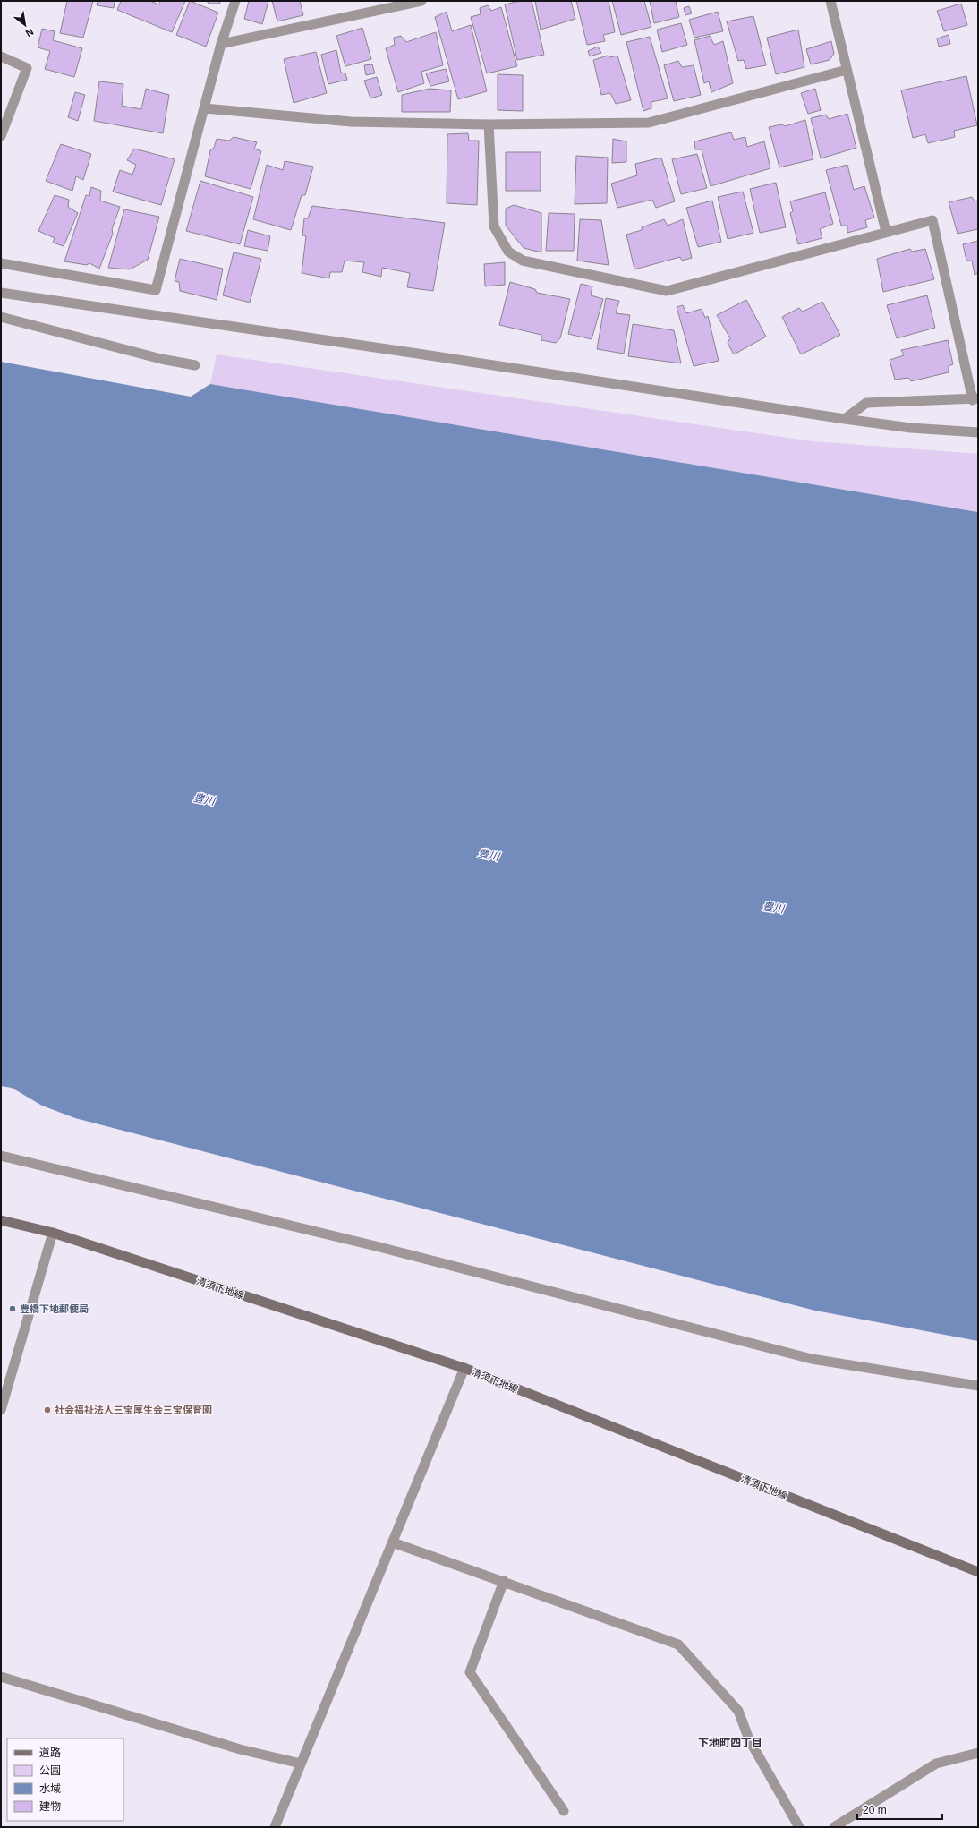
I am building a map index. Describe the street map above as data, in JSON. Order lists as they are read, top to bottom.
{
  "streets": {
    "main road": ["清須下地線"]
  },
  "districts": ["下地町四丁目"],
  "water": ["豊川"],
  "places": ["豊橋下地郵便局", "社会福祉法人三宝厚生会三宝保育園"],
  "legend": [
    "道路",
    "公園",
    "水域",
    "建物"
  ],
  "scale_bar": "20 m",
  "north": "bottom right"
}
